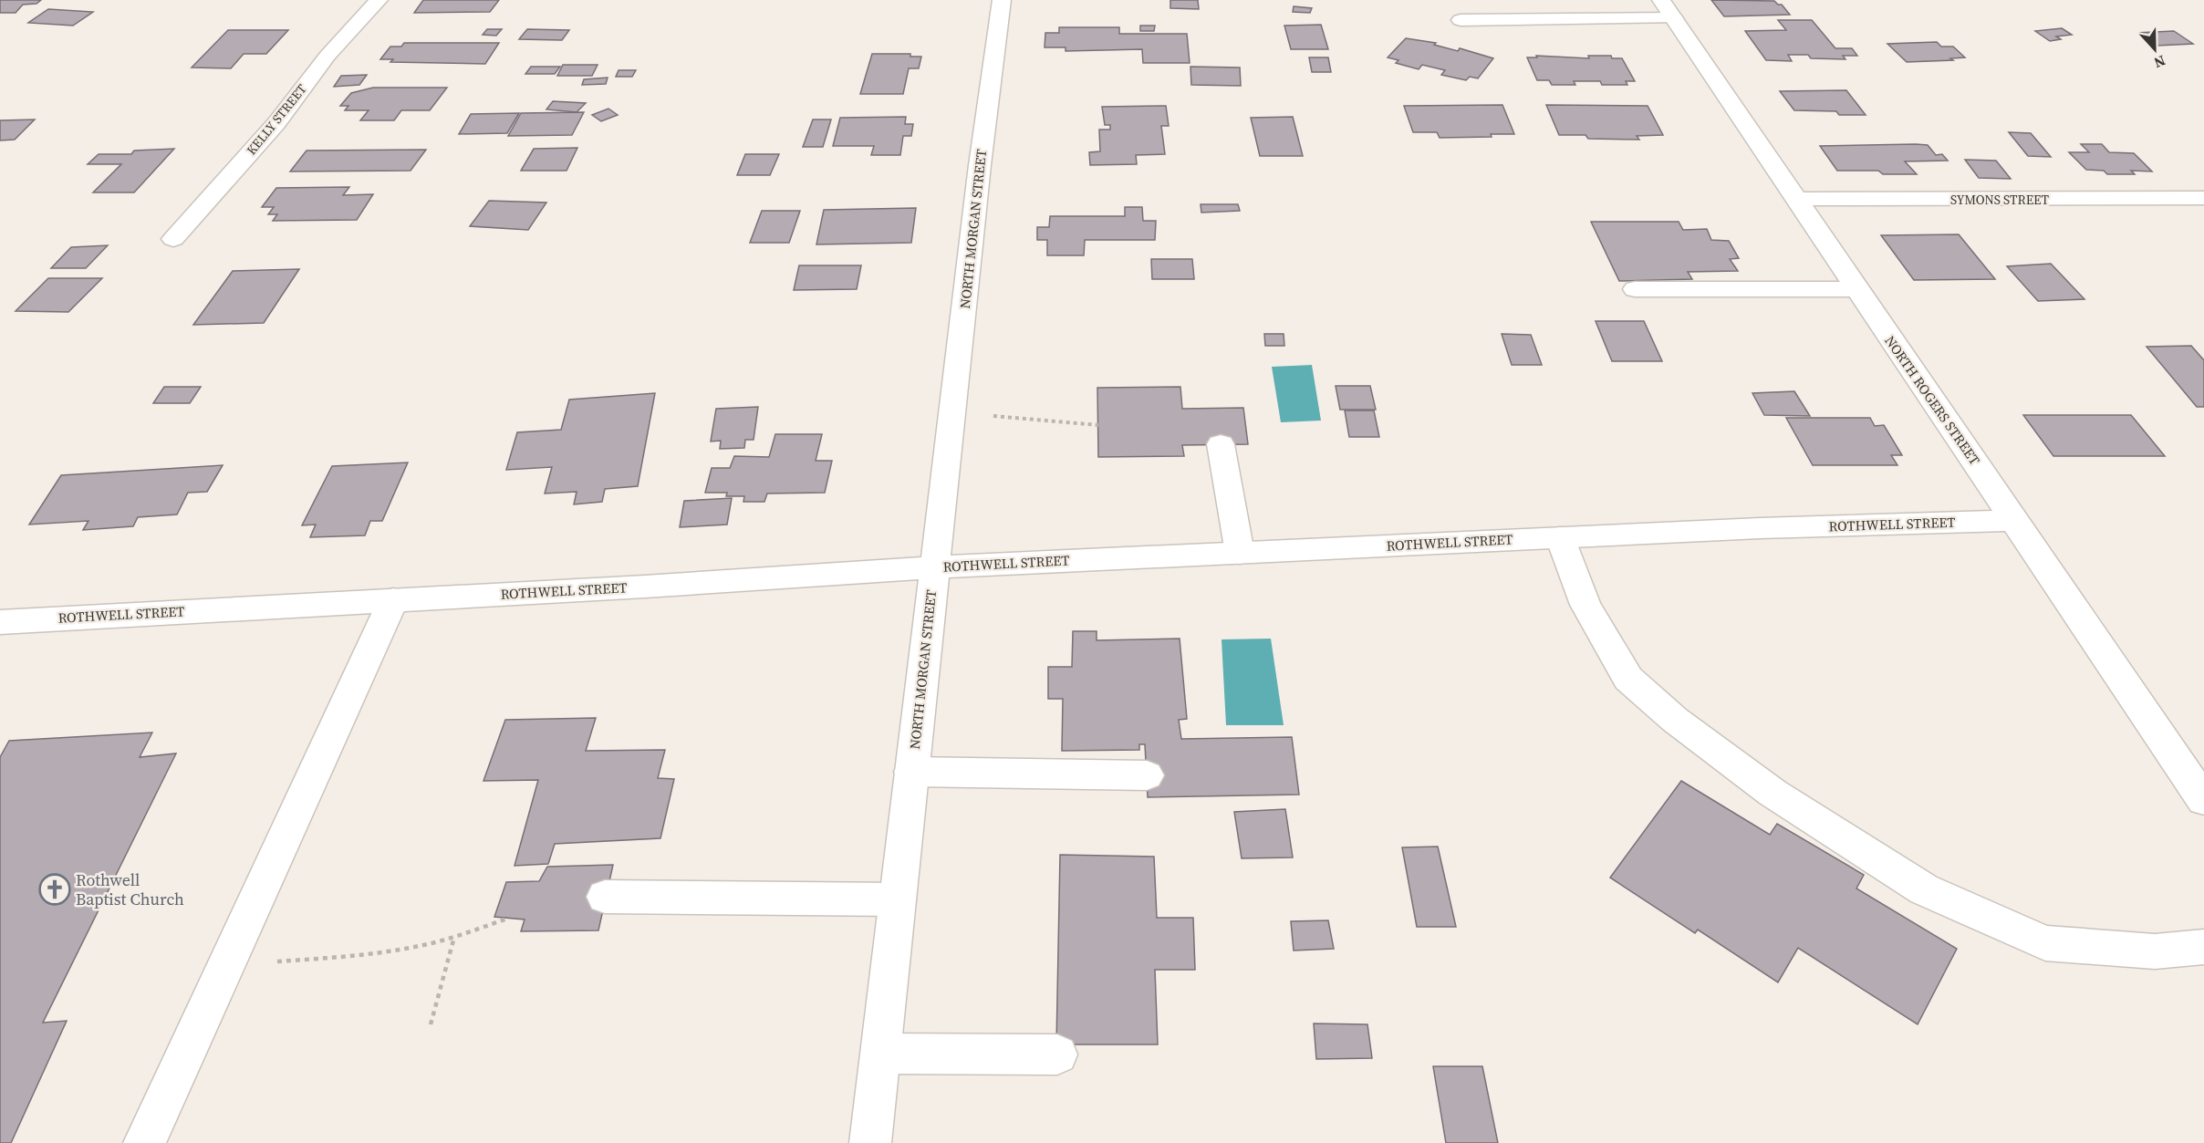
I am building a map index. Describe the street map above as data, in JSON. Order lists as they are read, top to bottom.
{
  "streets": {
    "street": [
      "KELLY STREET",
      "SYMONS STREET",
      "NORTH MORGAN STREET",
      "NORTH ROGERS STREET",
      "ROTHWELL STREET"
    ]
  },
  "crossings": [
    ["SYMONS STREET", "NORTH ROGERS STREET"],
    ["NORTH MORGAN STREET", "ROTHWELL STREET"],
    ["NORTH ROGERS STREET", "ROTHWELL STREET"]
  ],
  "places": {
    "church": ["Rothwell Baptist Church"]
  },
  "north": "bottom"
}
